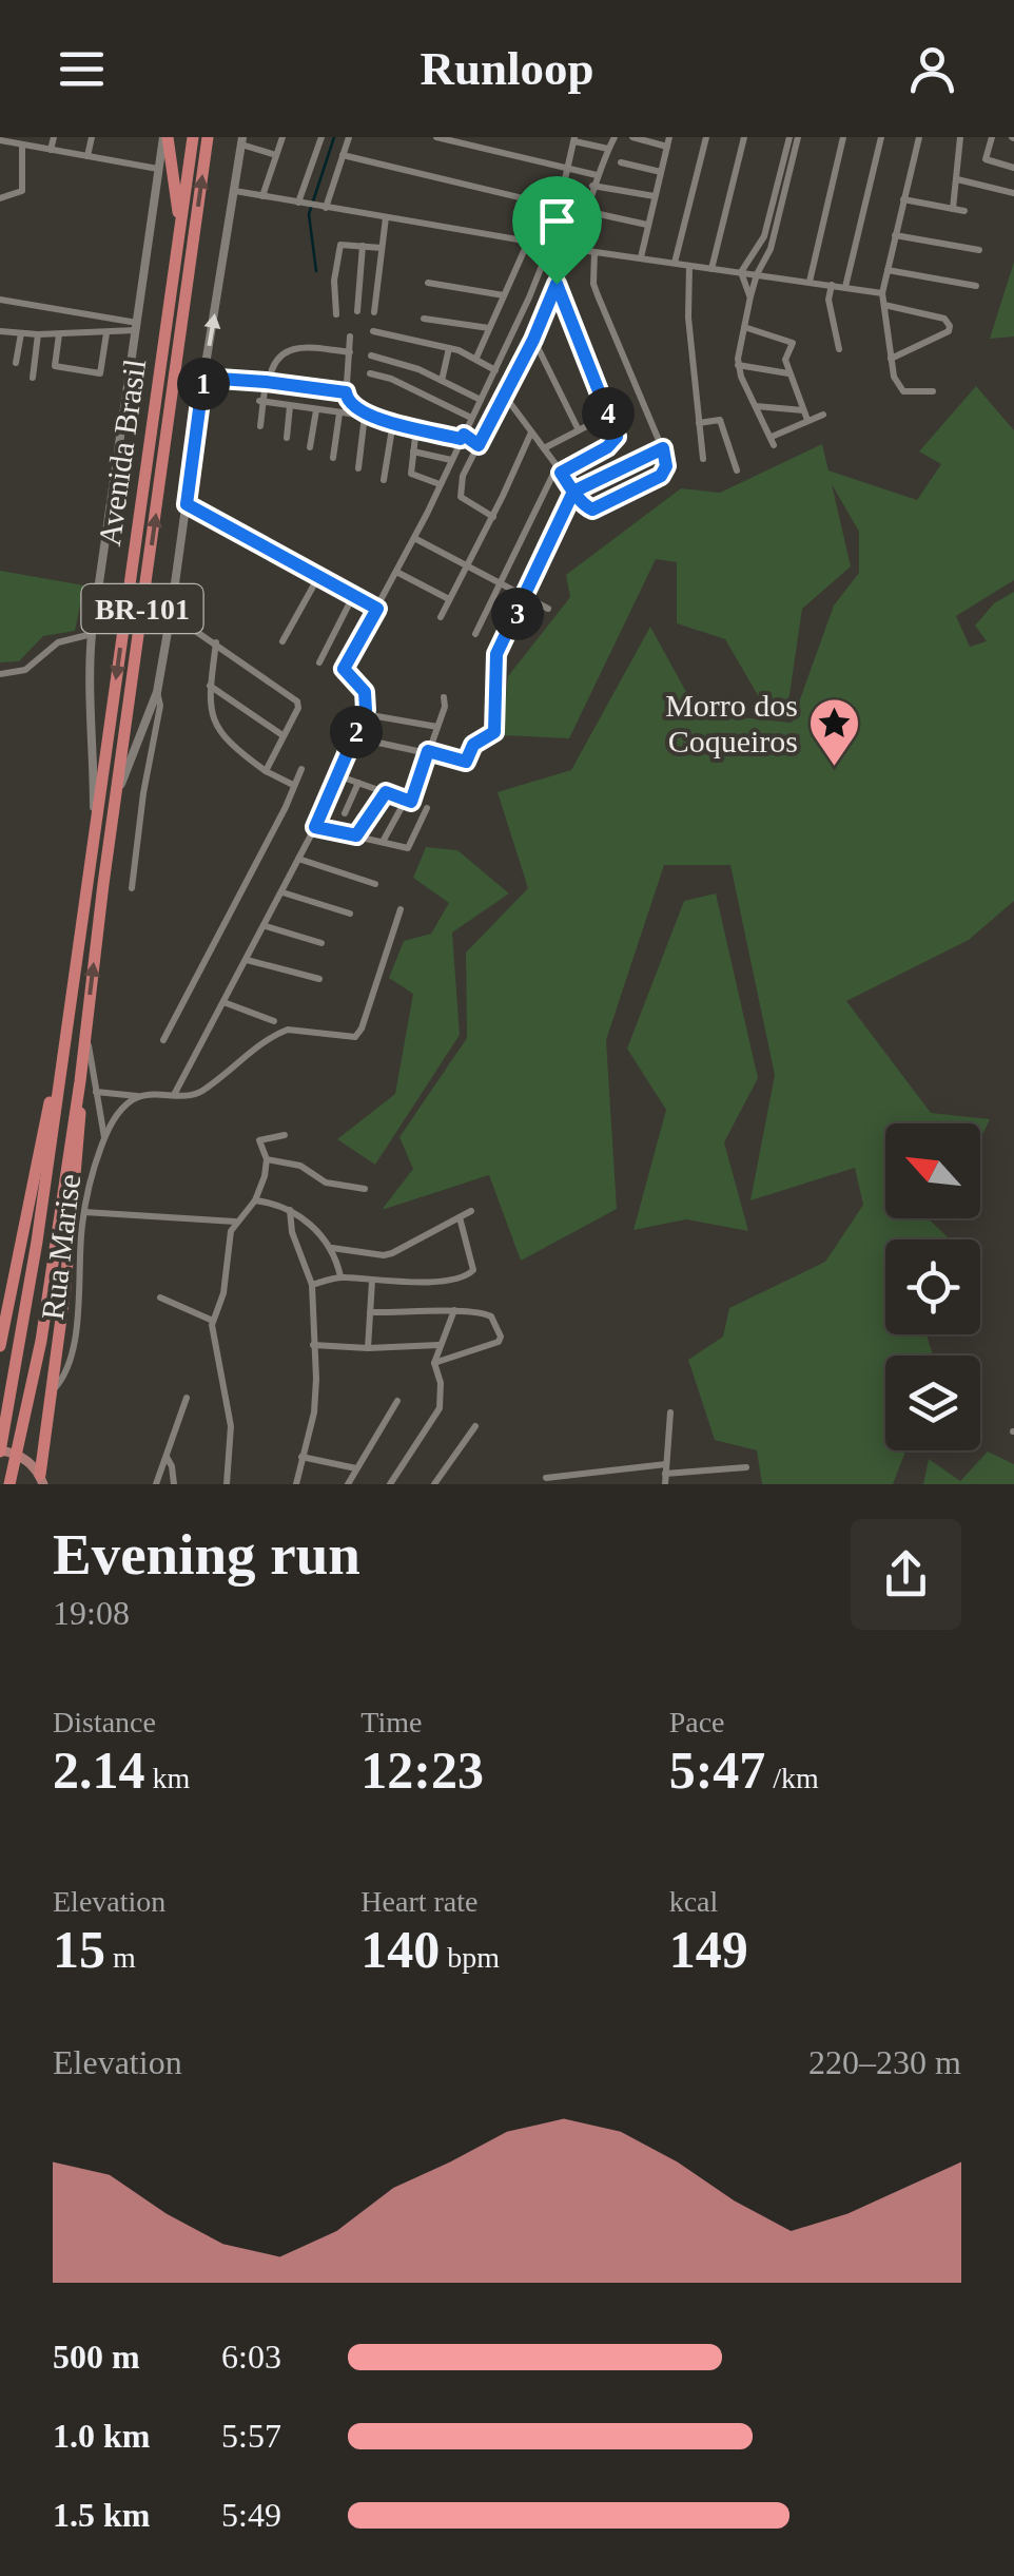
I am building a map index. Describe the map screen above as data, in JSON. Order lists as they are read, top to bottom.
{
  "streets": {
    "highway": ["Avenida Brasil", "BR-101"],
    "street": ["Rua Marise"]
  },
  "places": {
    "place": ["Morro dos Coqueiros"]
  },
  "north": "top left",
  "page": {
    "header": "Runloop",
    "pins": [
      "1",
      "4",
      "3",
      "2"
    ],
    "heading": ["Evening run", "19:08"],
    "stats": [
      ["Distance", "2.14 km"],
      ["Time", "12:23"],
      ["Pace", "5:47 /km"],
      ["Elevation", "15 m"],
      ["Heart rate", "140 bpm"],
      ["kcal", "149"]
    ],
    "chart": ["Elevation", "220–230 m"],
    "list": [
      {
        "name": "500 m",
        "note": "6:03"
      },
      {
        "name": "1.0 km",
        "note": "5:57"
      },
      {
        "name": "1.5 km",
        "note": "5:49"
      }
    ]
  }
}
